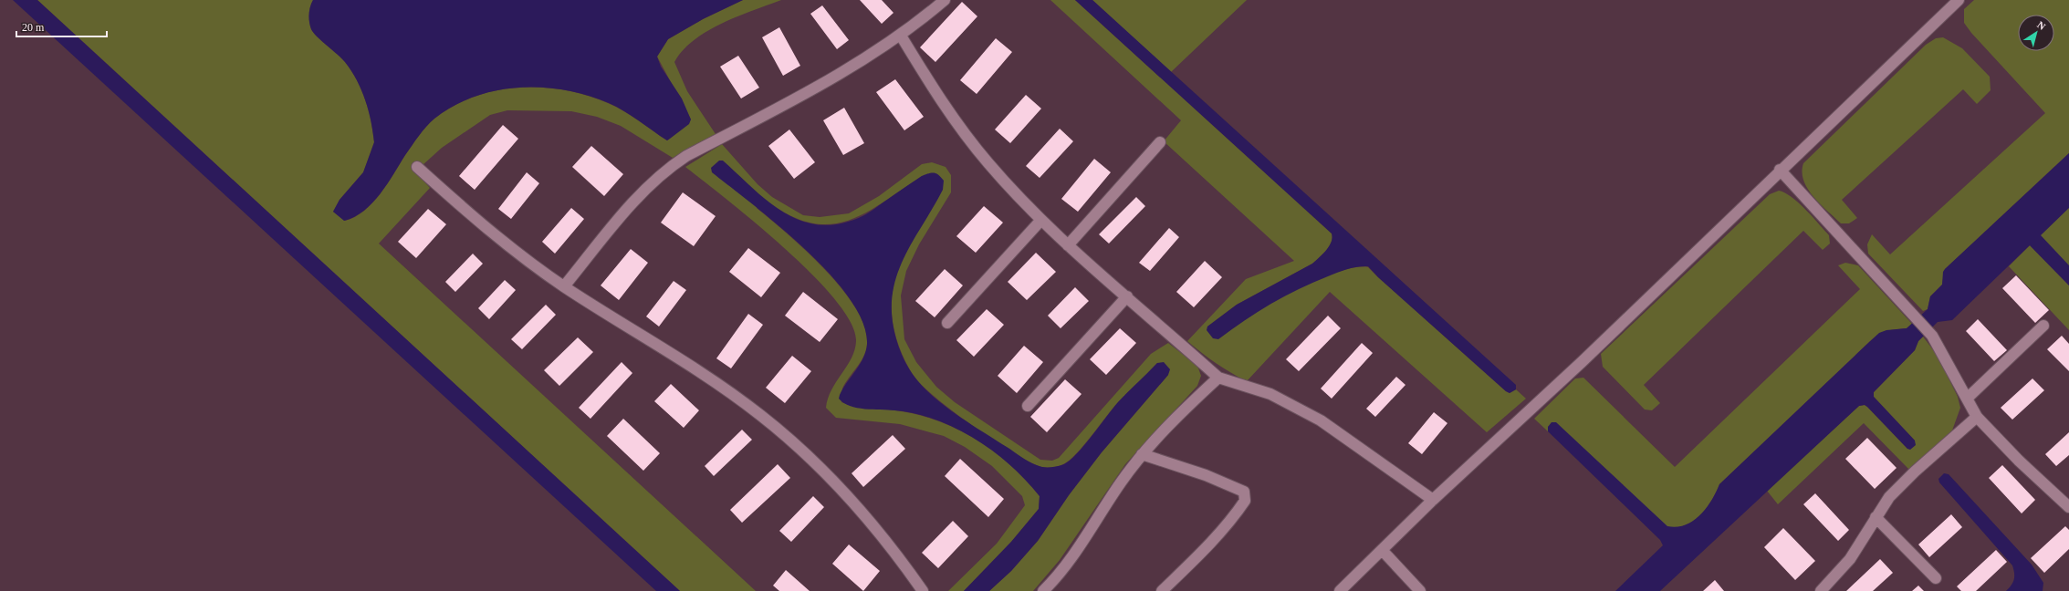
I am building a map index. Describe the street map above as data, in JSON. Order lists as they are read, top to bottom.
{
  "scale_bar": "20 m",
  "north": "top right"
}
